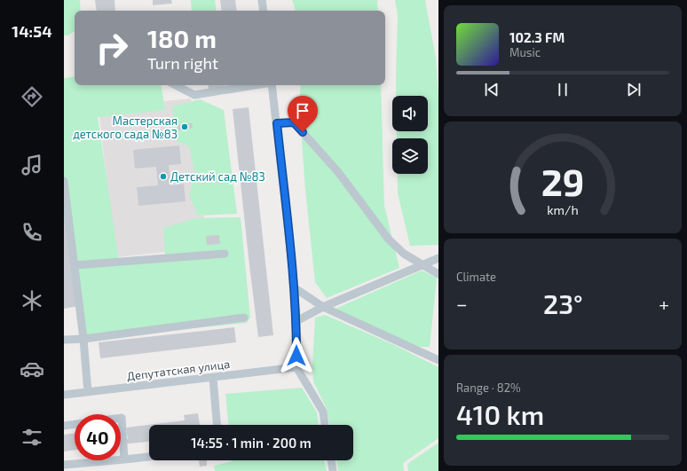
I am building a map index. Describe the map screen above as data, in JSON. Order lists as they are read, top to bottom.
{
  "streets": {
    "street": ["Депутатская улица"]
  },
  "places": ["Мастерская детского сада №83", "Детский сад №83"],
  "page": {
    "tabs": "14:54",
    "turn": ["180 m", "Turn right"],
    "song": ["102.3 FM", "Music"],
    "tile": [
      "Climate",
      ["Range · 82%", "410 km"]
    ],
    "heat": ["−", "23°", "+"],
    "limit": "40",
    "trip": "14:55 · 1 min · 200 m",
    "gauge": ["29", "km/h"]
  }
}
